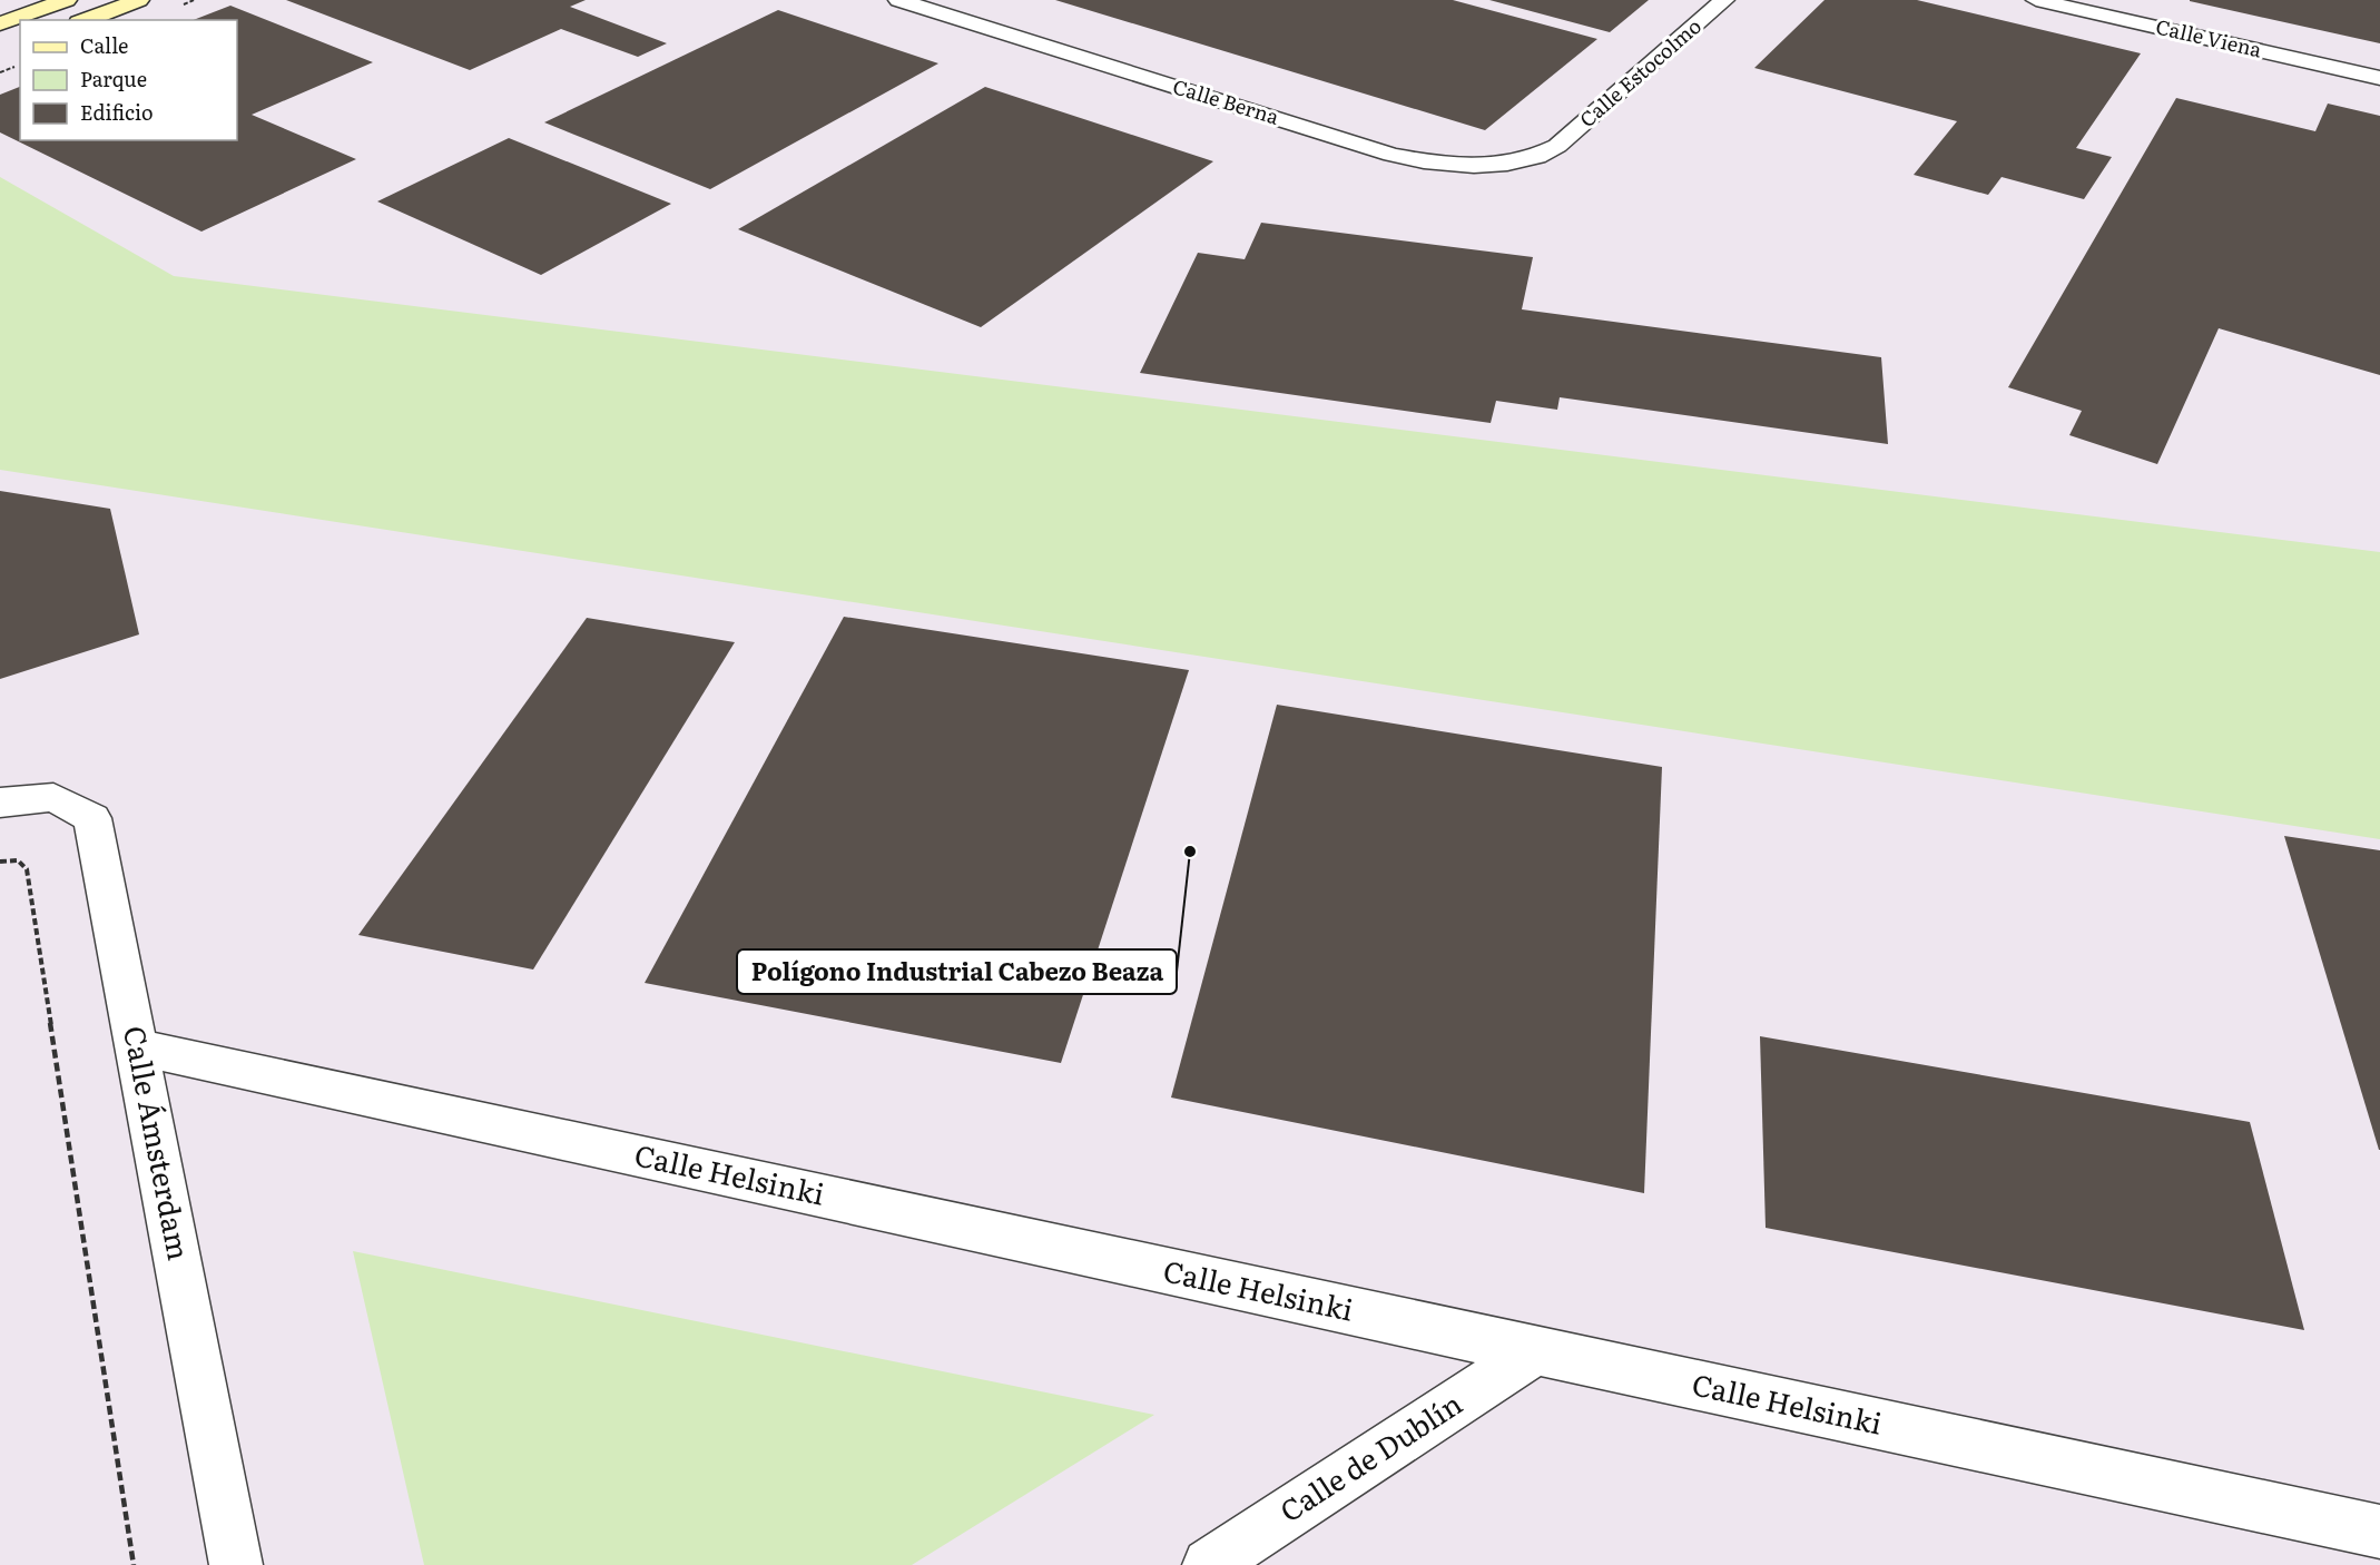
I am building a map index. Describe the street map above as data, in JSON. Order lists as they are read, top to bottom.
{
  "streets": {
    "street": [
      "Calle Viena",
      "Calle Estocolmo",
      "Calle Berna",
      "Calle Ámsterdam",
      "Calle Helsinki",
      "Calle de Dublín"
    ]
  },
  "crossings": [
    ["Calle Estocolmo", "Calle Berna"],
    ["Calle Ámsterdam", "Calle Helsinki"],
    ["Calle Helsinki", "Calle de Dublín"]
  ],
  "places": ["Polígono Industrial Cabezo Beaza"],
  "legend": ["Calle", "Parque", "Edificio"]
}
